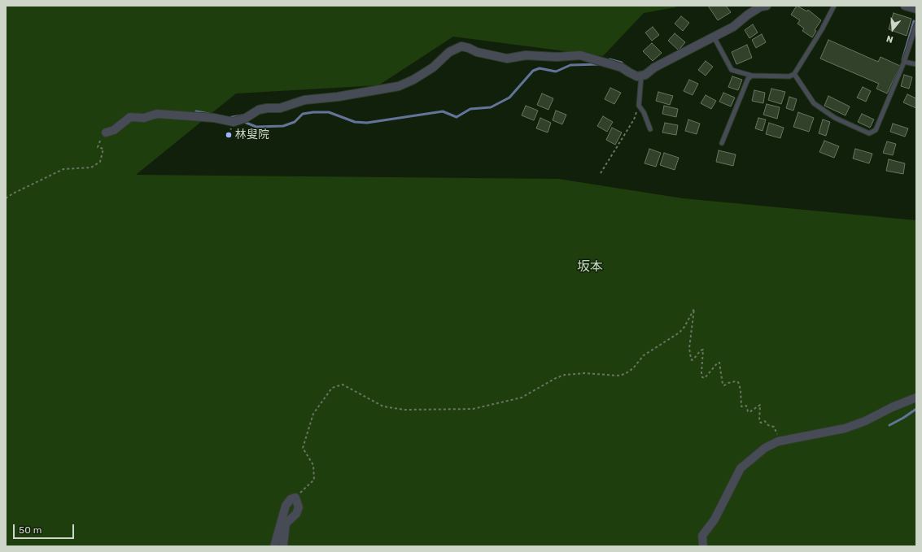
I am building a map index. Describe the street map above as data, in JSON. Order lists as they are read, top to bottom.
{
  "districts": ["坂本"],
  "places": ["林叟院"],
  "scale_bar": "50 m",
  "north": "bottom"
}
